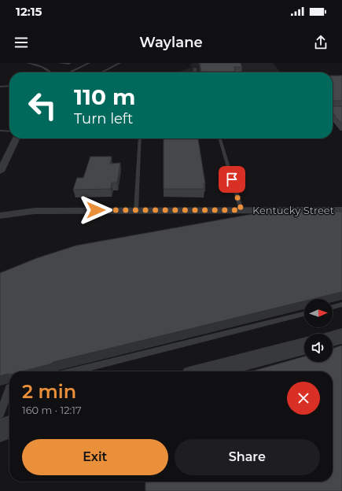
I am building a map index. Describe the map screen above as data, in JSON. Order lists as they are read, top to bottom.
{
  "streets": {
    "street": ["Kentucky Street"]
  },
  "north": "right",
  "page": {
    "status": "12:15",
    "header": "Waylane",
    "turn": ["110 m", "Turn left"],
    "heading": ["2 min", "160 m · 12:17"],
    "buttons": ["Exit", "Share"]
  }
}
